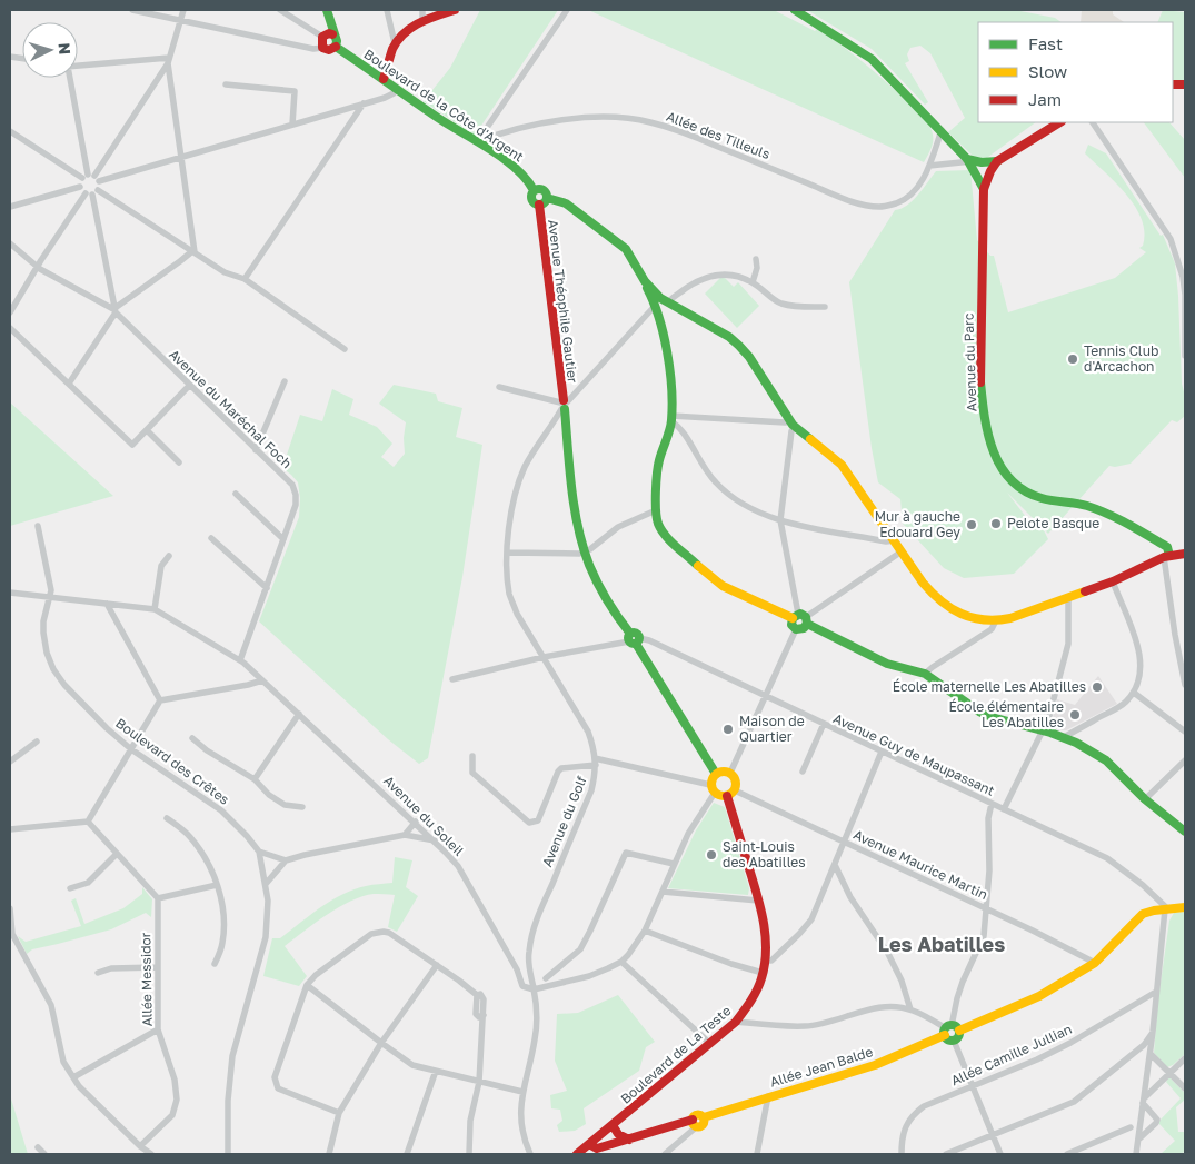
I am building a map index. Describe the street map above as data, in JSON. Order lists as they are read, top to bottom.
{
  "streets": {
    "main road": [
      "Boulevard de la Côte d'Argent",
      "Avenue Théophile Gautier",
      "Avenue du Parc",
      "Boulevard de La Teste",
      "Allée Jean Balde"
    ],
    "street": [
      "Allée des Tilleuls",
      "Avenue du Maréchal Foch",
      "Avenue Guy de Maupassant",
      "Boulevard des Crêtes",
      "Avenue du Soleil",
      "Avenue du Golf",
      "Avenue Maurice Martin",
      "Allée Messidor",
      "Allée Camille Jullian"
    ]
  },
  "crossings": [
    ["Boulevard de la Côte d'Argent", "Allée des Tilleuls"],
    ["Boulevard de la Côte d'Argent", "Avenue Théophile Gautier"],
    ["Allée des Tilleuls", "Avenue du Parc"],
    ["Avenue Théophile Gautier", "Avenue Guy de Maupassant"],
    ["Avenue Théophile Gautier", "Avenue du Golf"],
    ["Avenue Théophile Gautier", "Avenue Maurice Martin"],
    ["Avenue Théophile Gautier", "Boulevard de La Teste"],
    ["Avenue du Maréchal Foch", "Avenue du Soleil"],
    ["Avenue Guy de Maupassant", "Allée Jean Balde"],
    ["Avenue du Soleil", "Avenue du Golf"],
    ["Avenue Maurice Martin", "Boulevard de La Teste"],
    ["Avenue Maurice Martin", "Allée Jean Balde"]
  ],
  "districts": ["Les Abatilles"],
  "places": [
    "Tennis Club d'Arcachon",
    "Pelote Basque",
    "Mur à gauche Edouard Gey",
    "École maternelle Les Abatilles",
    "École élémentaire Les Abatilles",
    "Maison de Quartier",
    "Saint-Louis des Abatilles"
  ],
  "legend": ["Fast", "Slow", "Jam"],
  "north": "right"
}
